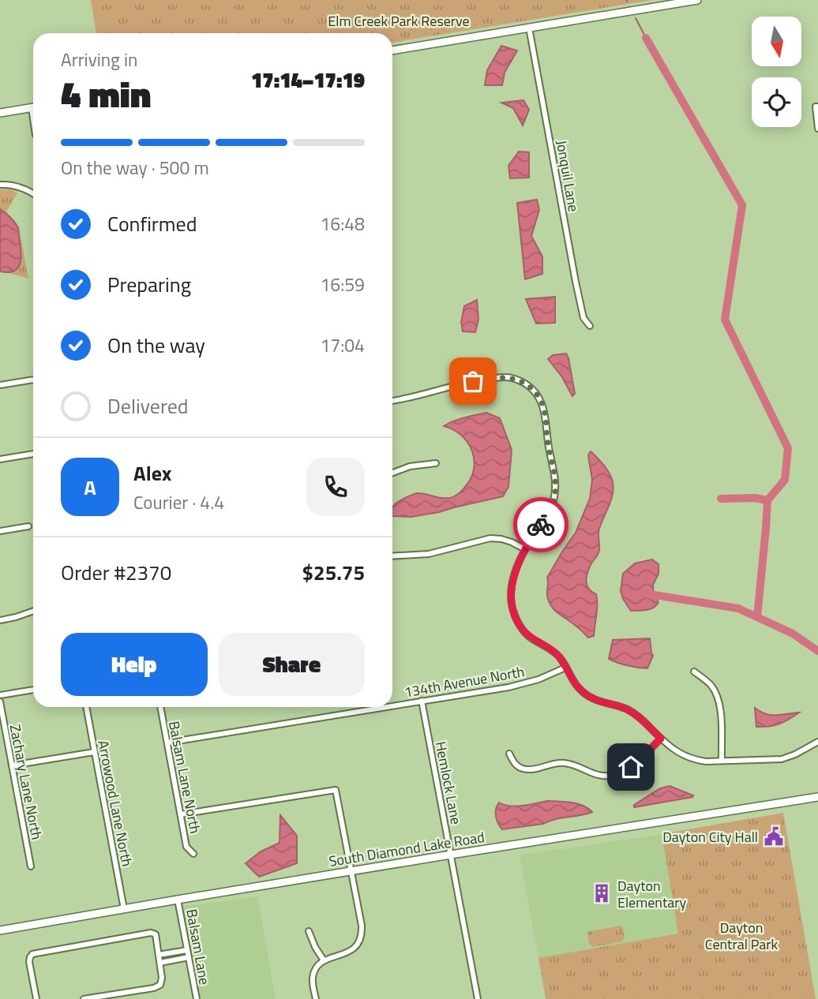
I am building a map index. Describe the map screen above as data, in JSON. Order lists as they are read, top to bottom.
{
  "streets": {
    "street": [
      "Jonquil Lane",
      "134th Avenue North",
      "Balsam Lane North",
      "Zachary Lane North",
      "Hemlock Lane",
      "Arrowood Lane North",
      "South Diamond Lake Road",
      "Balsam Lane"
    ]
  },
  "crossings": [
    ["134th Avenue North", "Balsam Lane North"],
    ["134th Avenue North", "Hemlock Lane"],
    ["Hemlock Lane", "South Diamond Lake Road"],
    ["Arrowood Lane North", "South Diamond Lake Road"],
    ["South Diamond Lake Road", "Balsam Lane"]
  ],
  "parks": ["Elm Creek Park Reserve", "Dayton Central Park"],
  "places": {
    "public building": ["Dayton City Hall"],
    "building": ["Dayton Elementary"]
  },
  "north": "bottom",
  "page": {
    "heading": ["4 min", "Arriving in", "17:14–17:19"],
    "panel": [
      "Alex",
      "Courier · 4.4",
      "Order #2370",
      "$25.75"
    ],
    "bar": "On the way · 500 m",
    "list": [
      ["Confirmed", "16:48"],
      ["Preparing", "16:59"],
      ["On the way", "17:04"],
      "Delivered"
    ],
    "round": "A",
    "buttons": ["Help", "Share"]
  }
}
